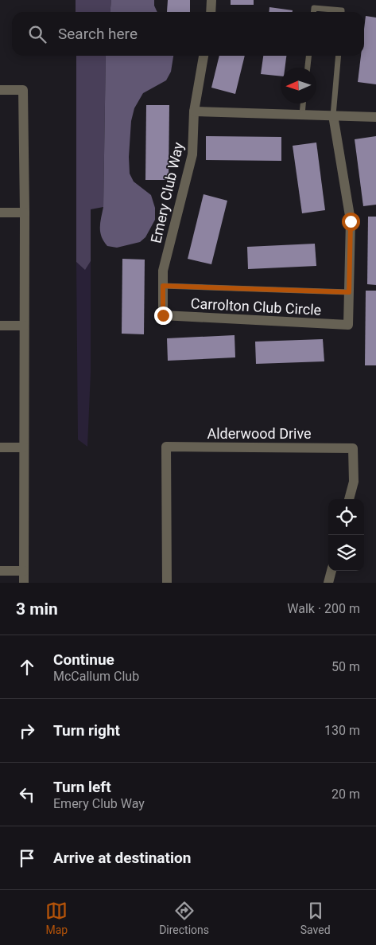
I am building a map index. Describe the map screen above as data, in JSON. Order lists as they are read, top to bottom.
{
  "streets": {
    "street": ["Emery Club Way", "Carrolton Club Circle", "Alderwood Drive"]
  },
  "crossings": [
    ["Emery Club Way", "Carrolton Club Circle"]
  ],
  "north": "left",
  "page": {
    "search": "Search here",
    "heading": ["3 min", "Walk · 200 m"],
    "list": [
      ["Continue", "McCallum Club", "50 m"],
      ["Turn right", "130 m"],
      ["Turn left", "Emery Club Way", "20 m"],
      "Arrive at destination"
    ],
    "nav": ["Map", "Directions", "Saved"]
  }
}
